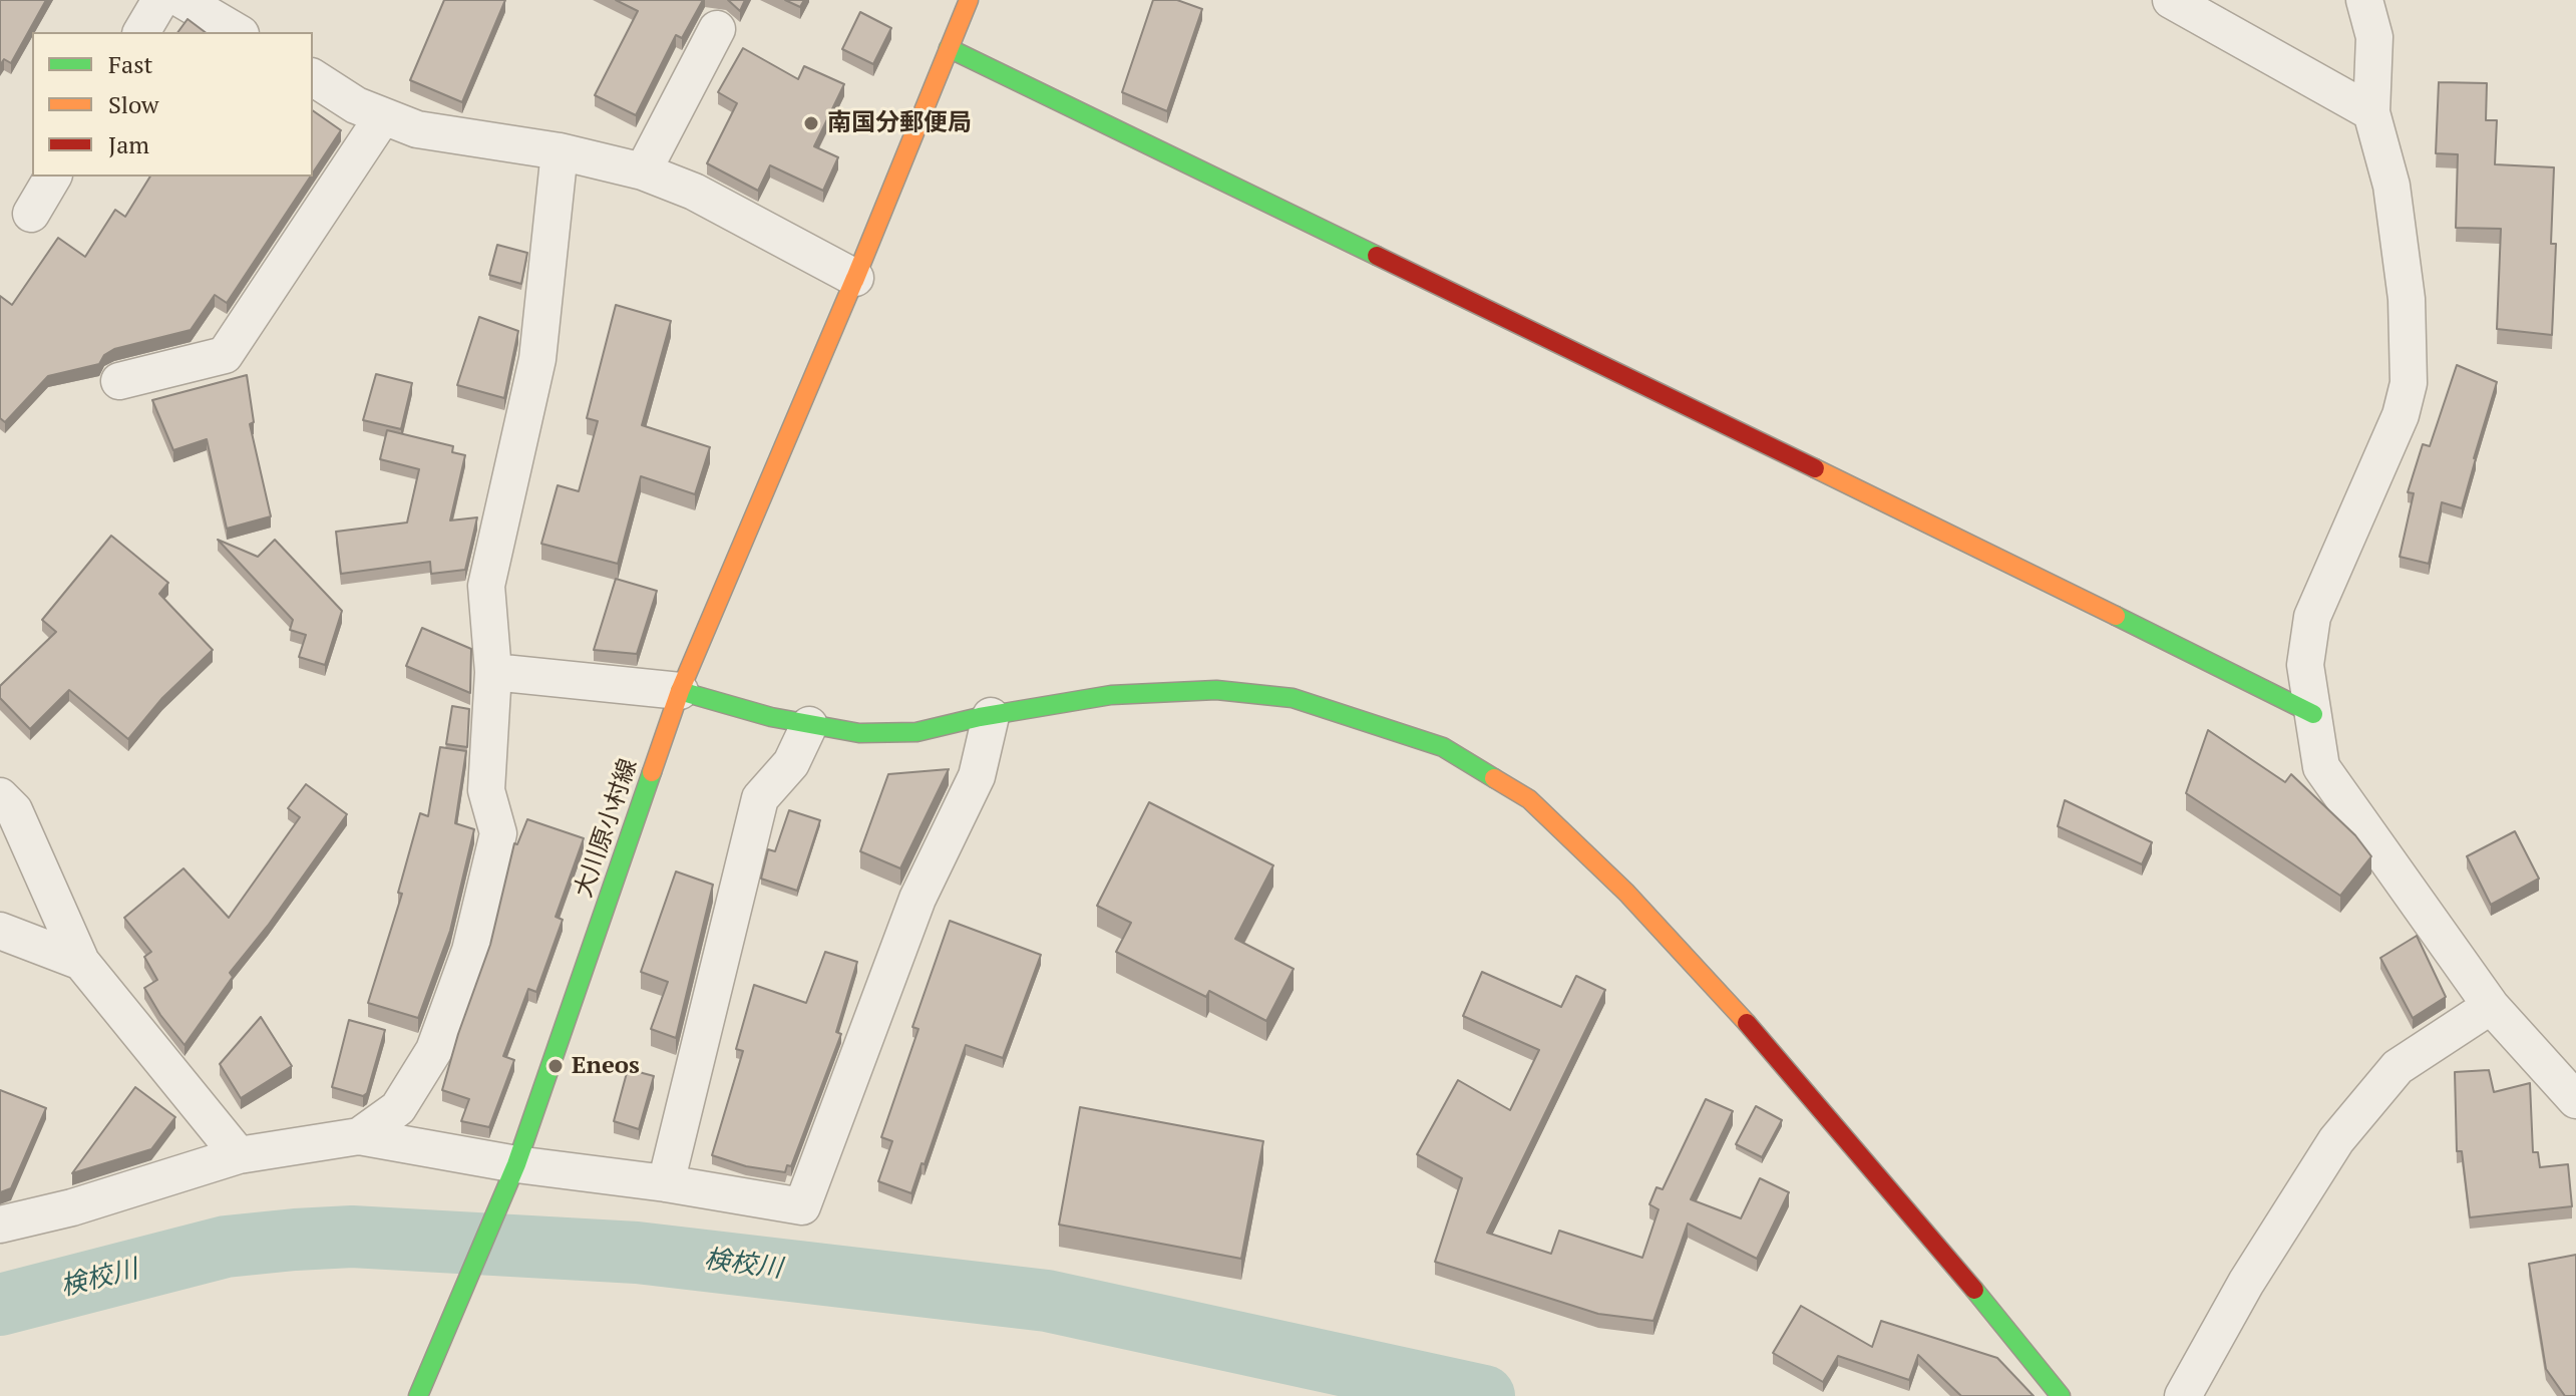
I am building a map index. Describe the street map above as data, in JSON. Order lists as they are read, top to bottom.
{
  "streets": {
    "street": ["大川原小村線"]
  },
  "water": ["検校川"],
  "places": ["南国分郵便局", "Eneos"],
  "legend": ["Fast", "Slow", "Jam"]
}
